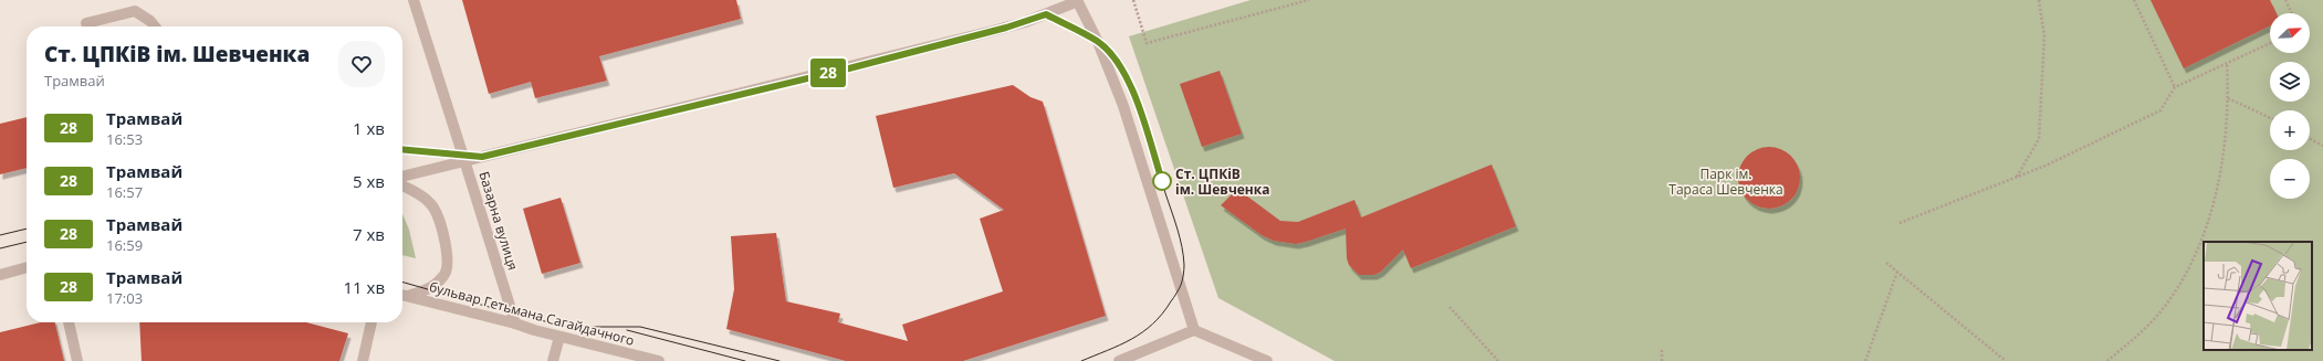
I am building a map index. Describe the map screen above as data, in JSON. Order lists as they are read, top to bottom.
{
  "streets": {
    "street": ["Базарна вулиця", "бульвар Гетьмана Сагайдачного"]
  },
  "crossings": [
    ["Базарна вулиця", "бульвар Гетьмана Сагайдачного"]
  ],
  "parks": ["Парк ім. Тараса Шевченка"],
  "places": ["Ст. ЦПКіВ ім. Шевченка"],
  "lines": ["tram line 28"],
  "north": "top right",
  "page": {
    "on_map": "28",
    "map_buttons": ["+", "−"],
    "heading": ["Ст. ЦПКіВ ім. Шевченка", "Трамвай"],
    "list": [
      {
        "mark": "28",
        "name": "Трамвай",
        "note": "16:53",
        "value": "1 хв"
      },
      {
        "mark": "28",
        "name": "Трамвай",
        "note": "16:57",
        "value": "5 хв"
      },
      {
        "mark": "28",
        "name": "Трамвай",
        "note": "16:59",
        "value": "7 хв"
      },
      {
        "mark": "28",
        "name": "Трамвай",
        "note": "17:03",
        "value": "11 хв"
      }
    ]
  }
}
